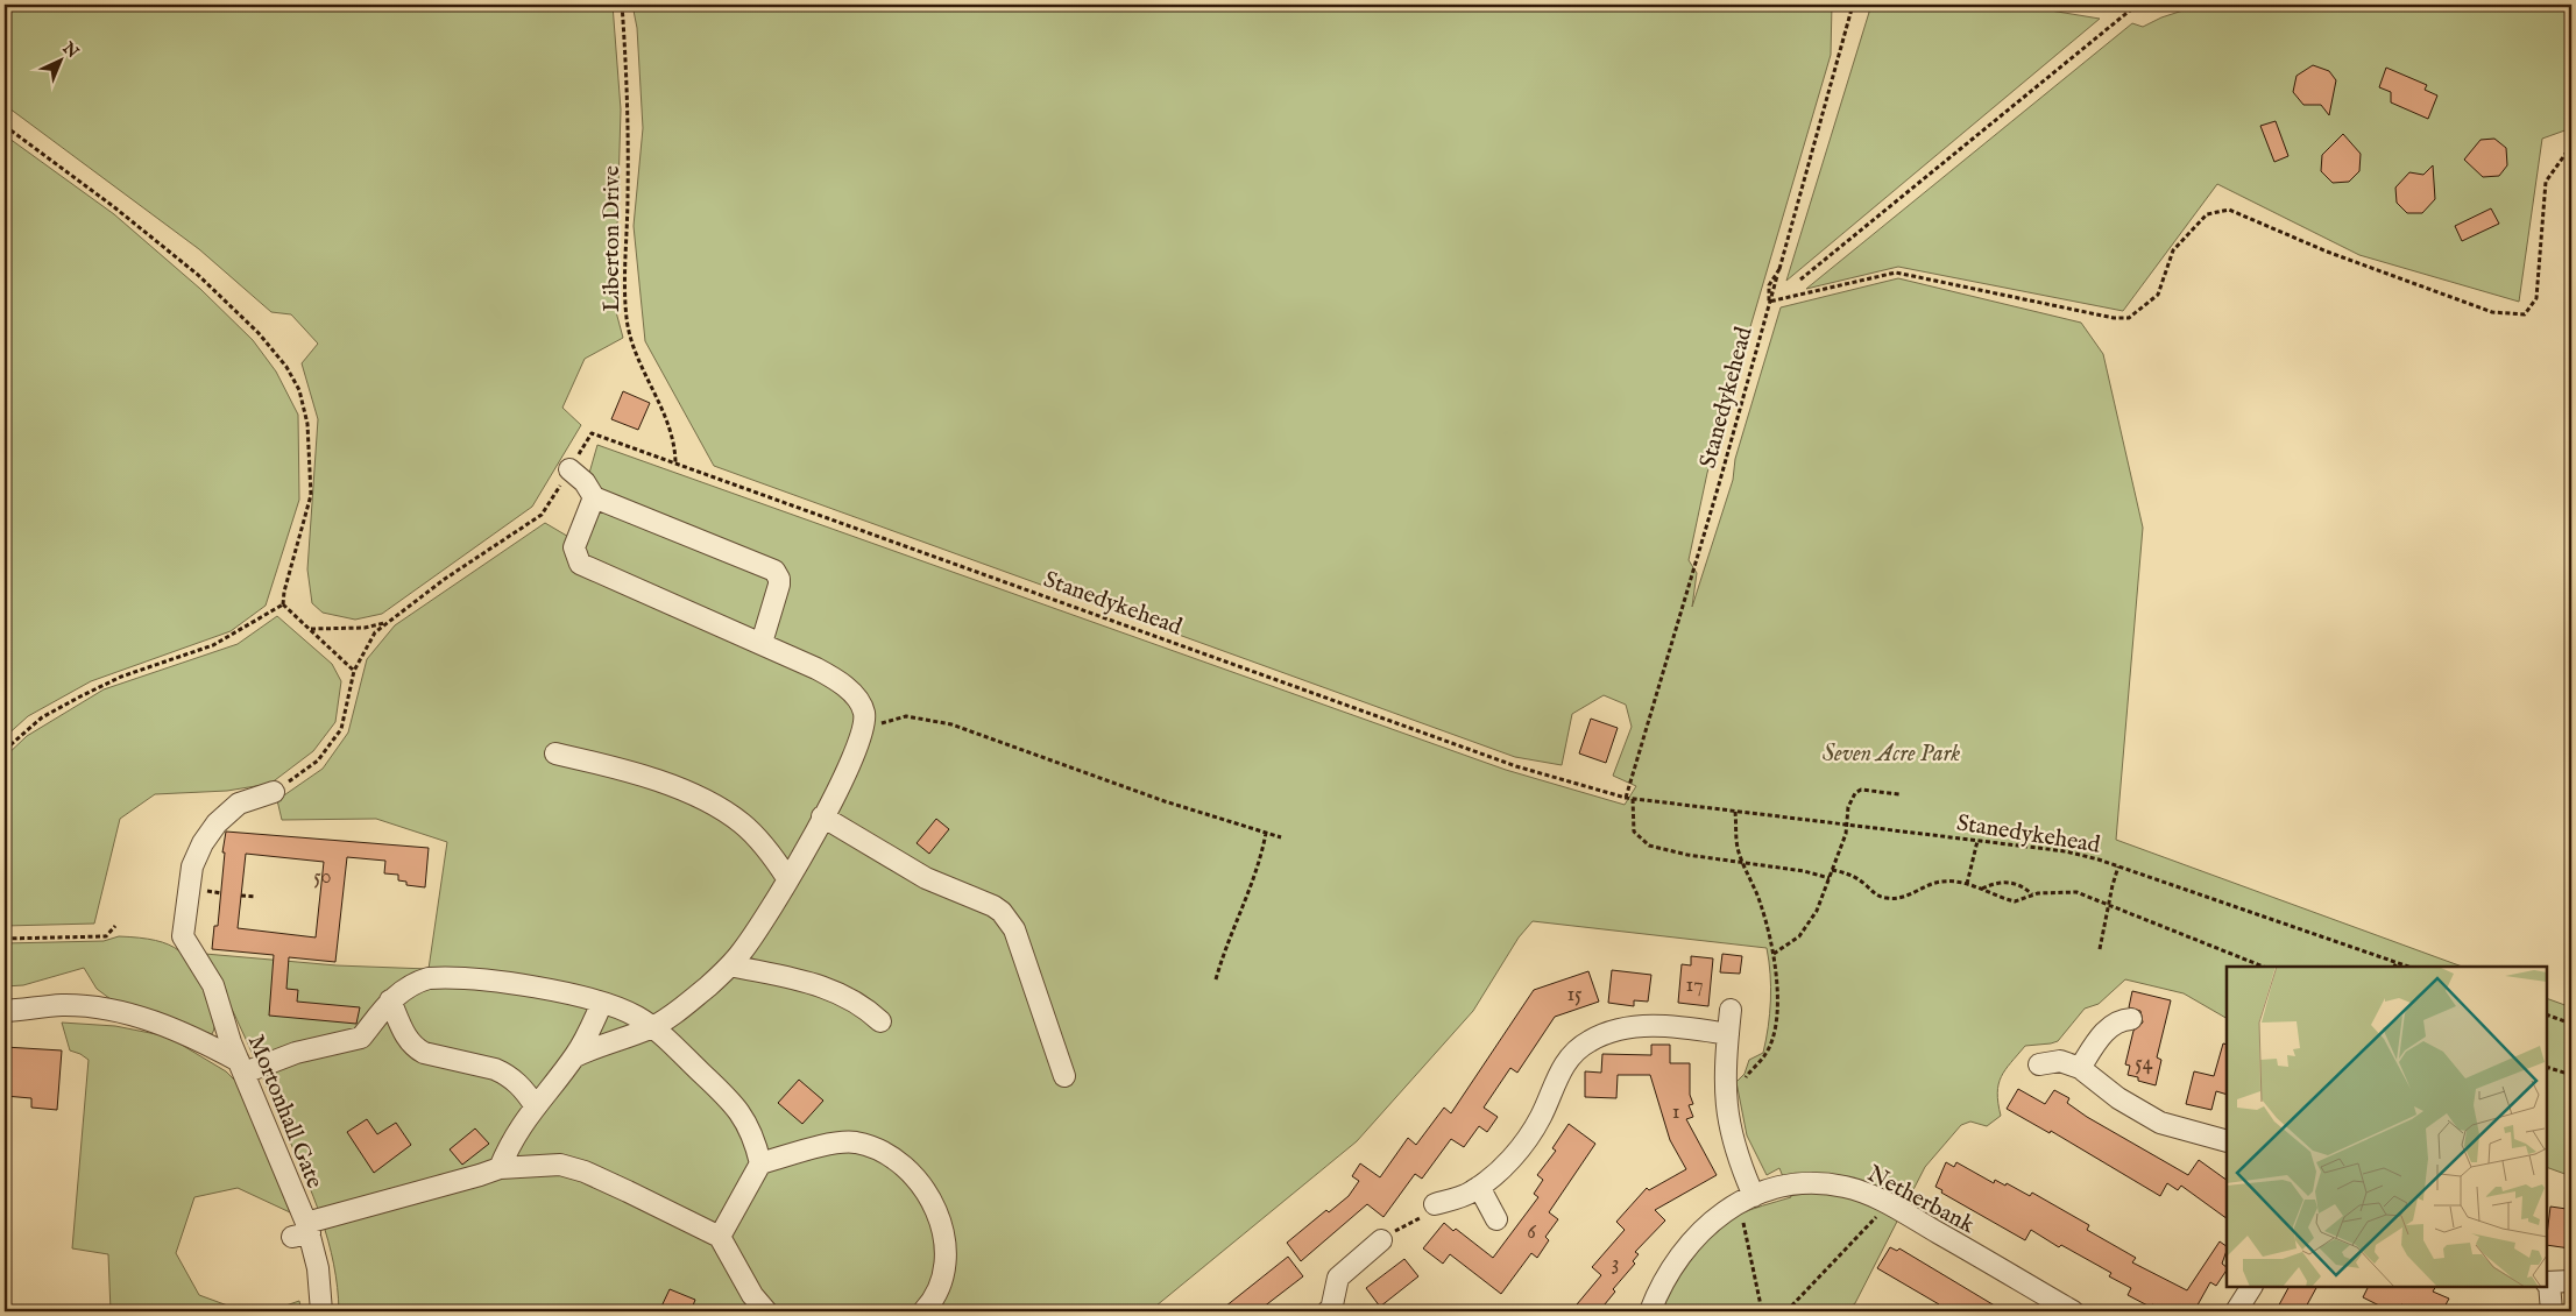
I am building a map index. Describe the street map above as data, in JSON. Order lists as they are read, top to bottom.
{
  "streets": {
    "street": ["Mortonhall Gate", "Netherbank"],
    "path": ["Liberton Drive", "Stanedykehead"]
  },
  "crossings": [
    ["Liberton Drive", "Stanedykehead"]
  ],
  "parks": ["Seven Acre Park"],
  "house_numbers": [
    "50",
    "17",
    "15",
    "54",
    "1",
    "6",
    "3"
  ],
  "north": "top right"
}
